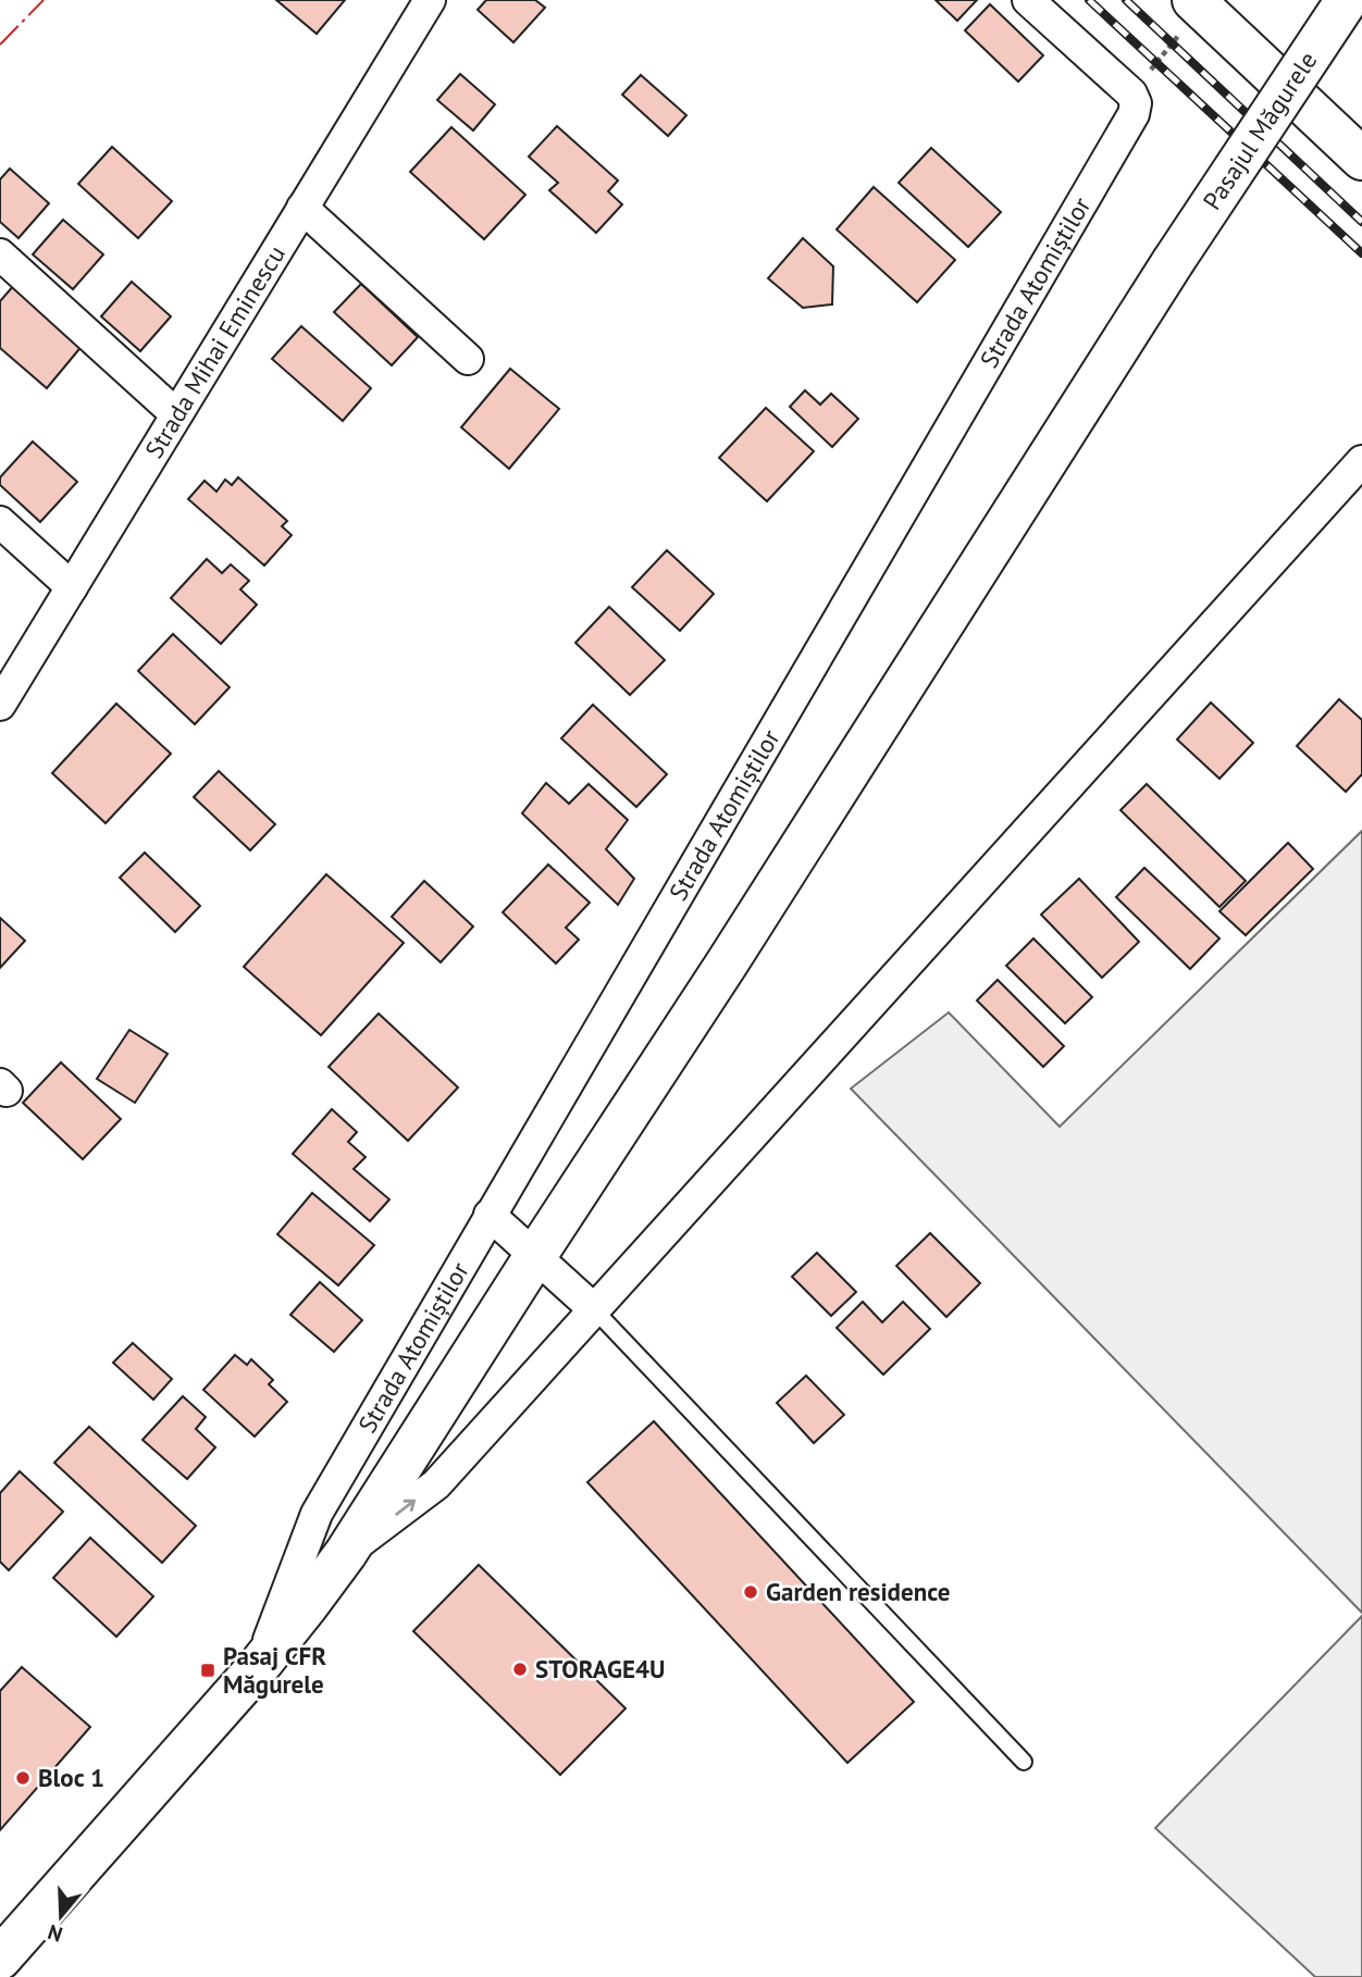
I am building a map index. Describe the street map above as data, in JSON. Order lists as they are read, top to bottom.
{
  "streets": {
    "main road": ["Pasajul Măgurele", "Strada Atomiștilor"],
    "street": ["Strada Mihai Eminescu"]
  },
  "crossings": [
    ["Pasajul Măgurele", "Strada Atomiștilor"]
  ],
  "places": {
    "other": ["Garden residence", "STORAGE4U", "Bloc 1"],
    "transit": ["Pasaj CFR Măgurele"]
  },
  "north": "bottom"
}
